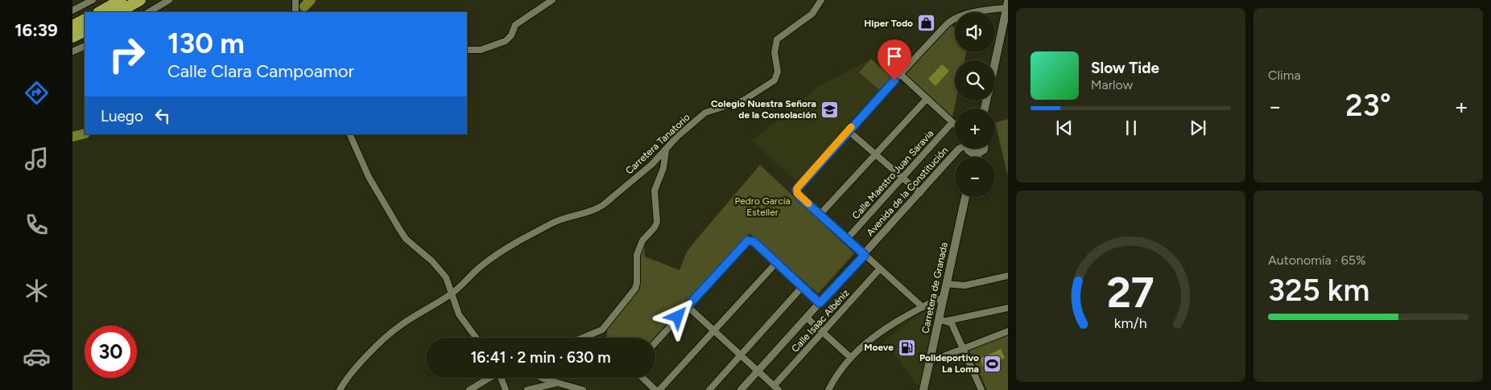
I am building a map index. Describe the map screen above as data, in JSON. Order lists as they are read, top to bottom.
{
  "streets": {
    "main road": ["Carretera de Granada"],
    "street": [
      "Carretera Tanatorio",
      "Calle Maestro Juan Saravia",
      "Avenida de la Constitución",
      "Calle Isaac Albéniz"
    ]
  },
  "parks": ["Pedro García Esteller"],
  "places": {
    "shop": ["Hiper Todo"],
    "school or university": ["Colegio Nuestra Señora de la Consolación"],
    "fuel station": ["Moeve"],
    "sports": ["Polideportivo La Loma"]
  },
  "page": {
    "tabs": "16:39",
    "tile": [
      "Clima",
      ["Autonomía · 65%", "325 km"]
    ],
    "map_buttons": ["+", "−"],
    "turn": ["130 m", "Calle Clara Campoamor"],
    "song": ["Slow Tide", "Marlow"],
    "heat": ["−", "23°", "+"],
    "then": "Luego",
    "limit": "30",
    "trip": "16:41 · 2 min · 630 m",
    "gauge": ["27", "km/h"]
  }
}
